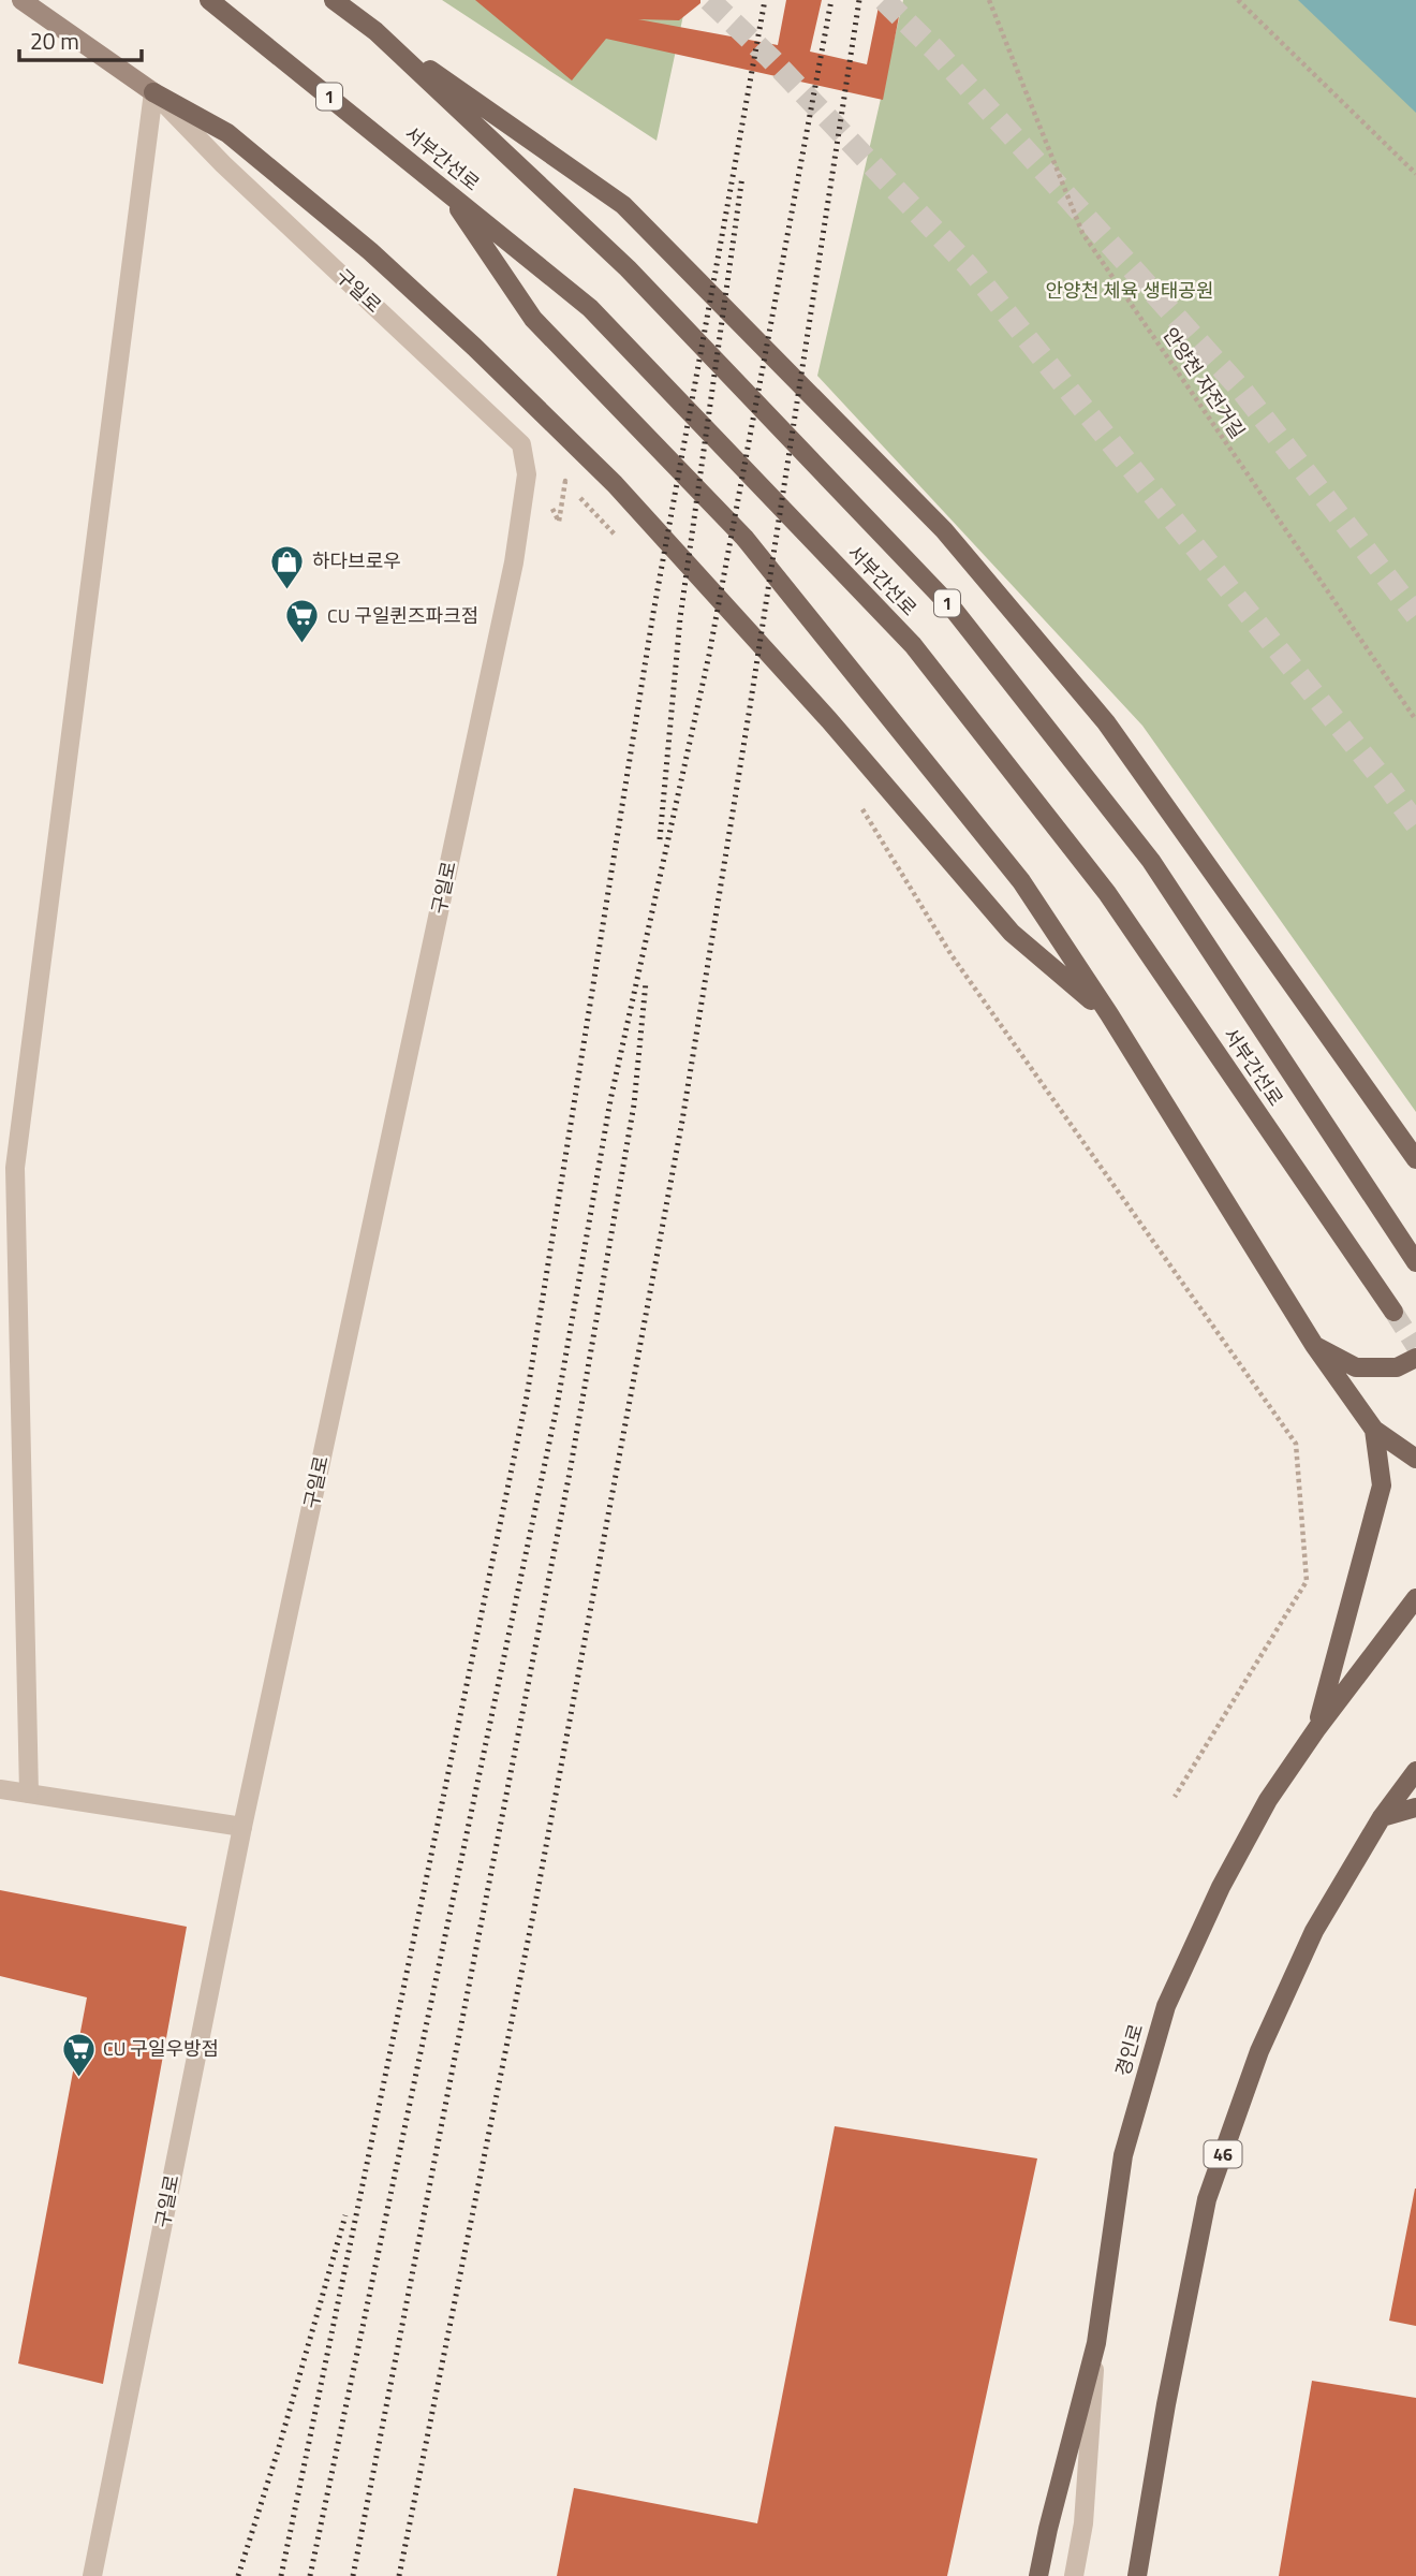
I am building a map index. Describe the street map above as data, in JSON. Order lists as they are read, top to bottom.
{
  "streets": {
    "main road": [
      "1",
      "서부간선로",
      "구일로",
      "경인로",
      "46"
    ],
    "path": ["안양천 자전거길"]
  },
  "parks": ["안양천 체육 생태공원"],
  "places": {
    "shop": ["하다브로우"],
    "supermarket": ["CU 구일퀸즈파크점", "CU 구일우방점"]
  },
  "scale_bar": "20 m"
}
